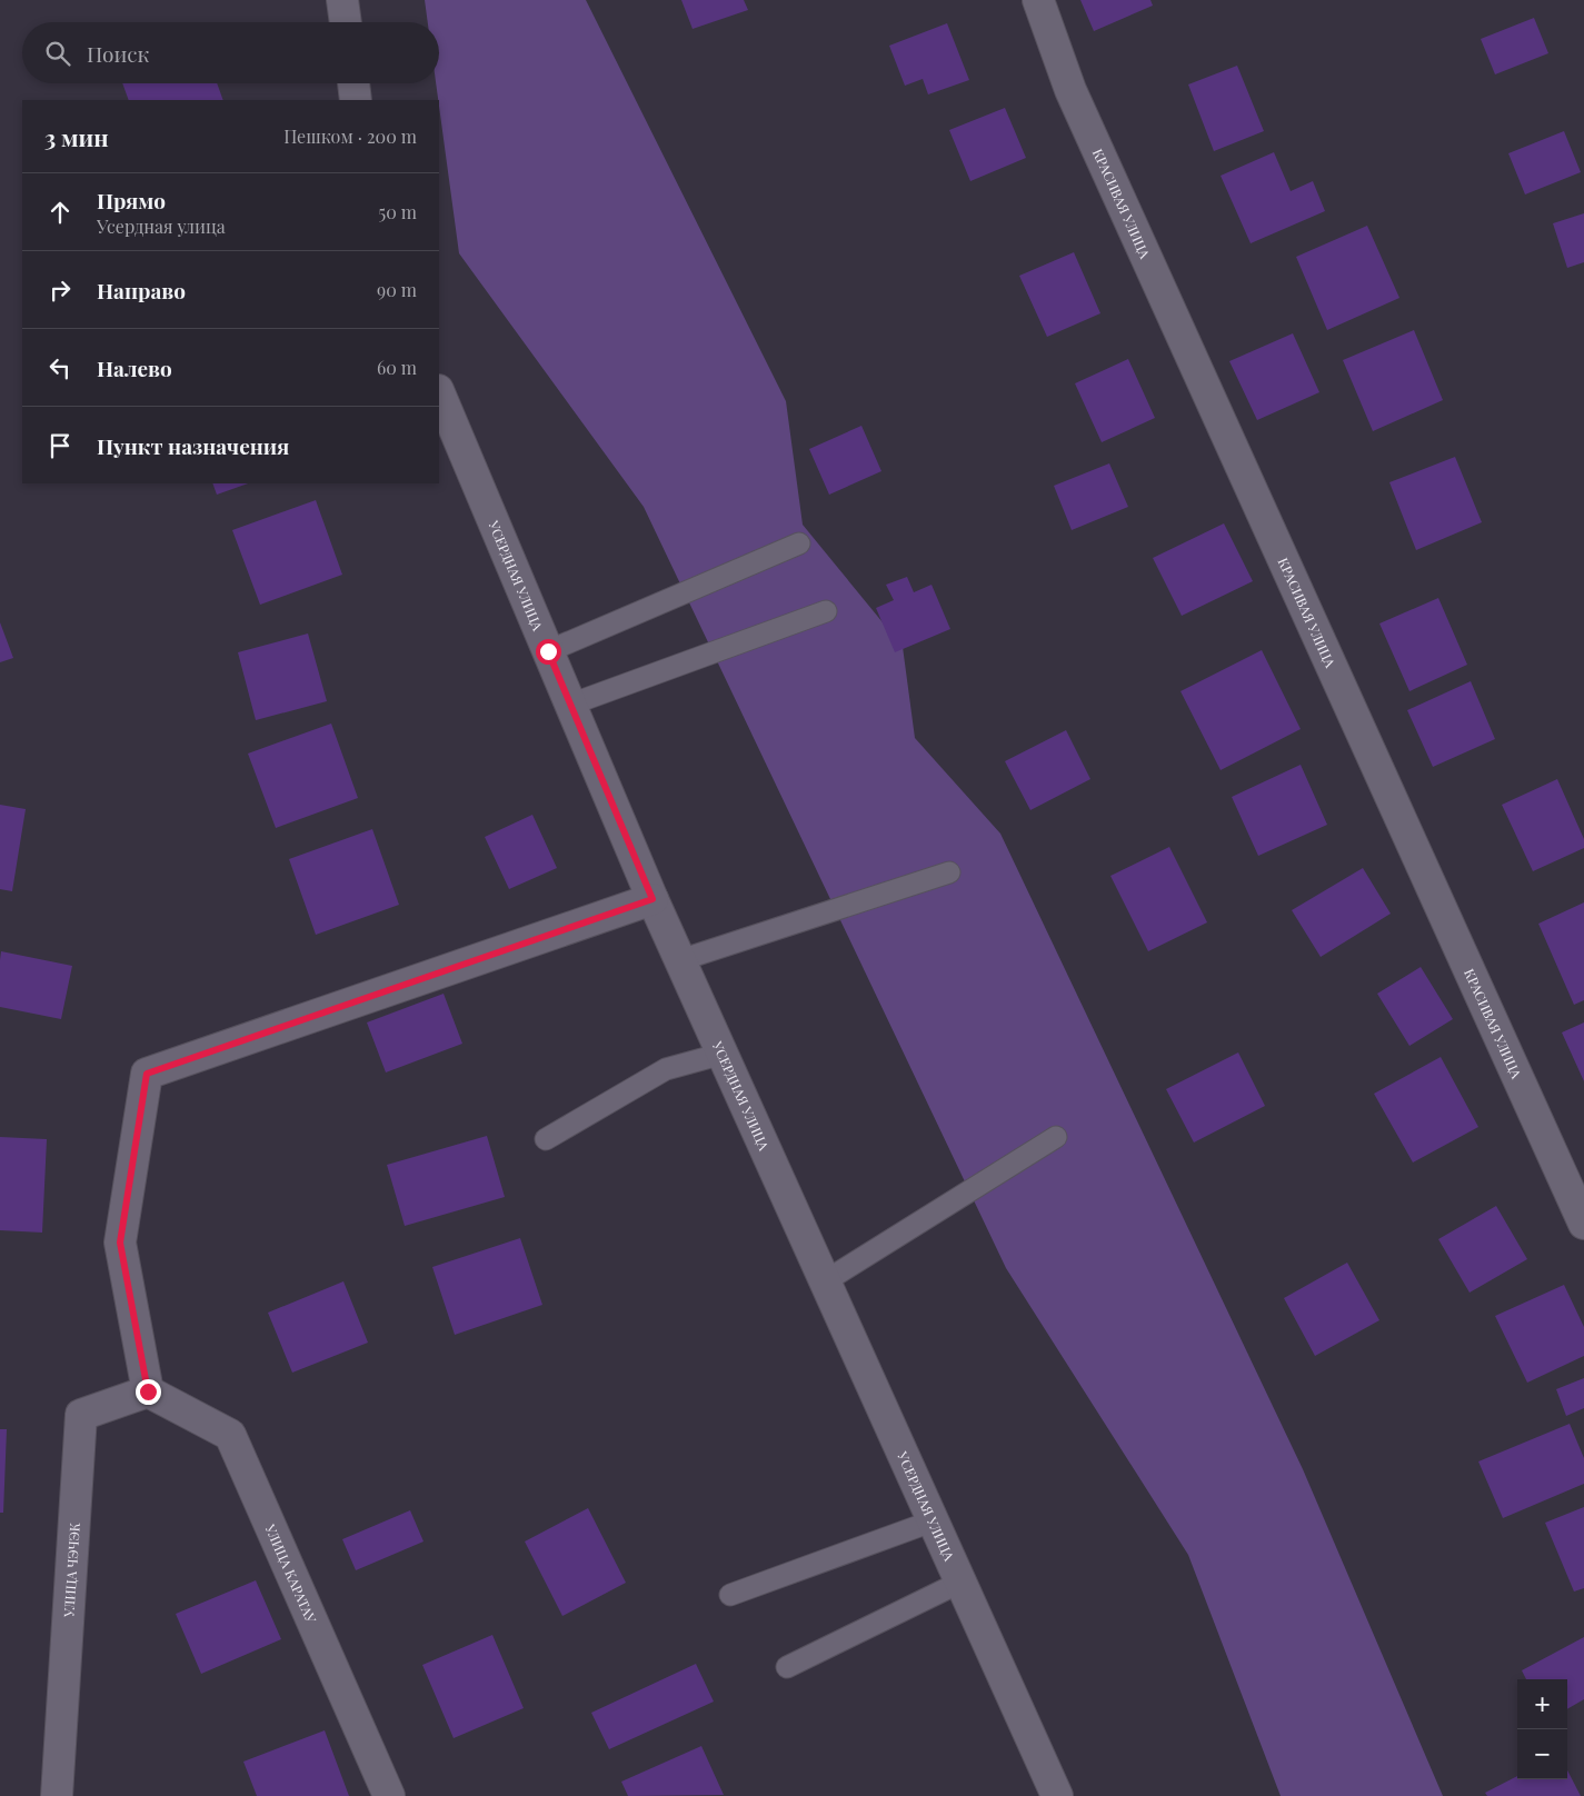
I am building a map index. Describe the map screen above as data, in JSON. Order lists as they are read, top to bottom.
{
  "streets": {
    "street": [
      "КРАСИВАЯ УЛИЦА",
      "УСЕРДНАЯ УЛИЦА",
      "УЛИЦА ЧЭЧЭК",
      "УЛИЦА КАРАТАУ"
    ]
  },
  "crossings": [
    ["УЛИЦА ЧЭЧЭК", "УЛИЦА КАРАТАУ"]
  ],
  "page": {
    "search": "Поиск",
    "heading": ["3 мин", "Пешком · 200 m"],
    "list": [
      ["Прямо", "Усердная улица", "50 m"],
      ["Направо", "90 m"],
      ["Налево", "60 m"],
      "Пункт назначения"
    ],
    "map_buttons": ["+", "−"]
  }
}
